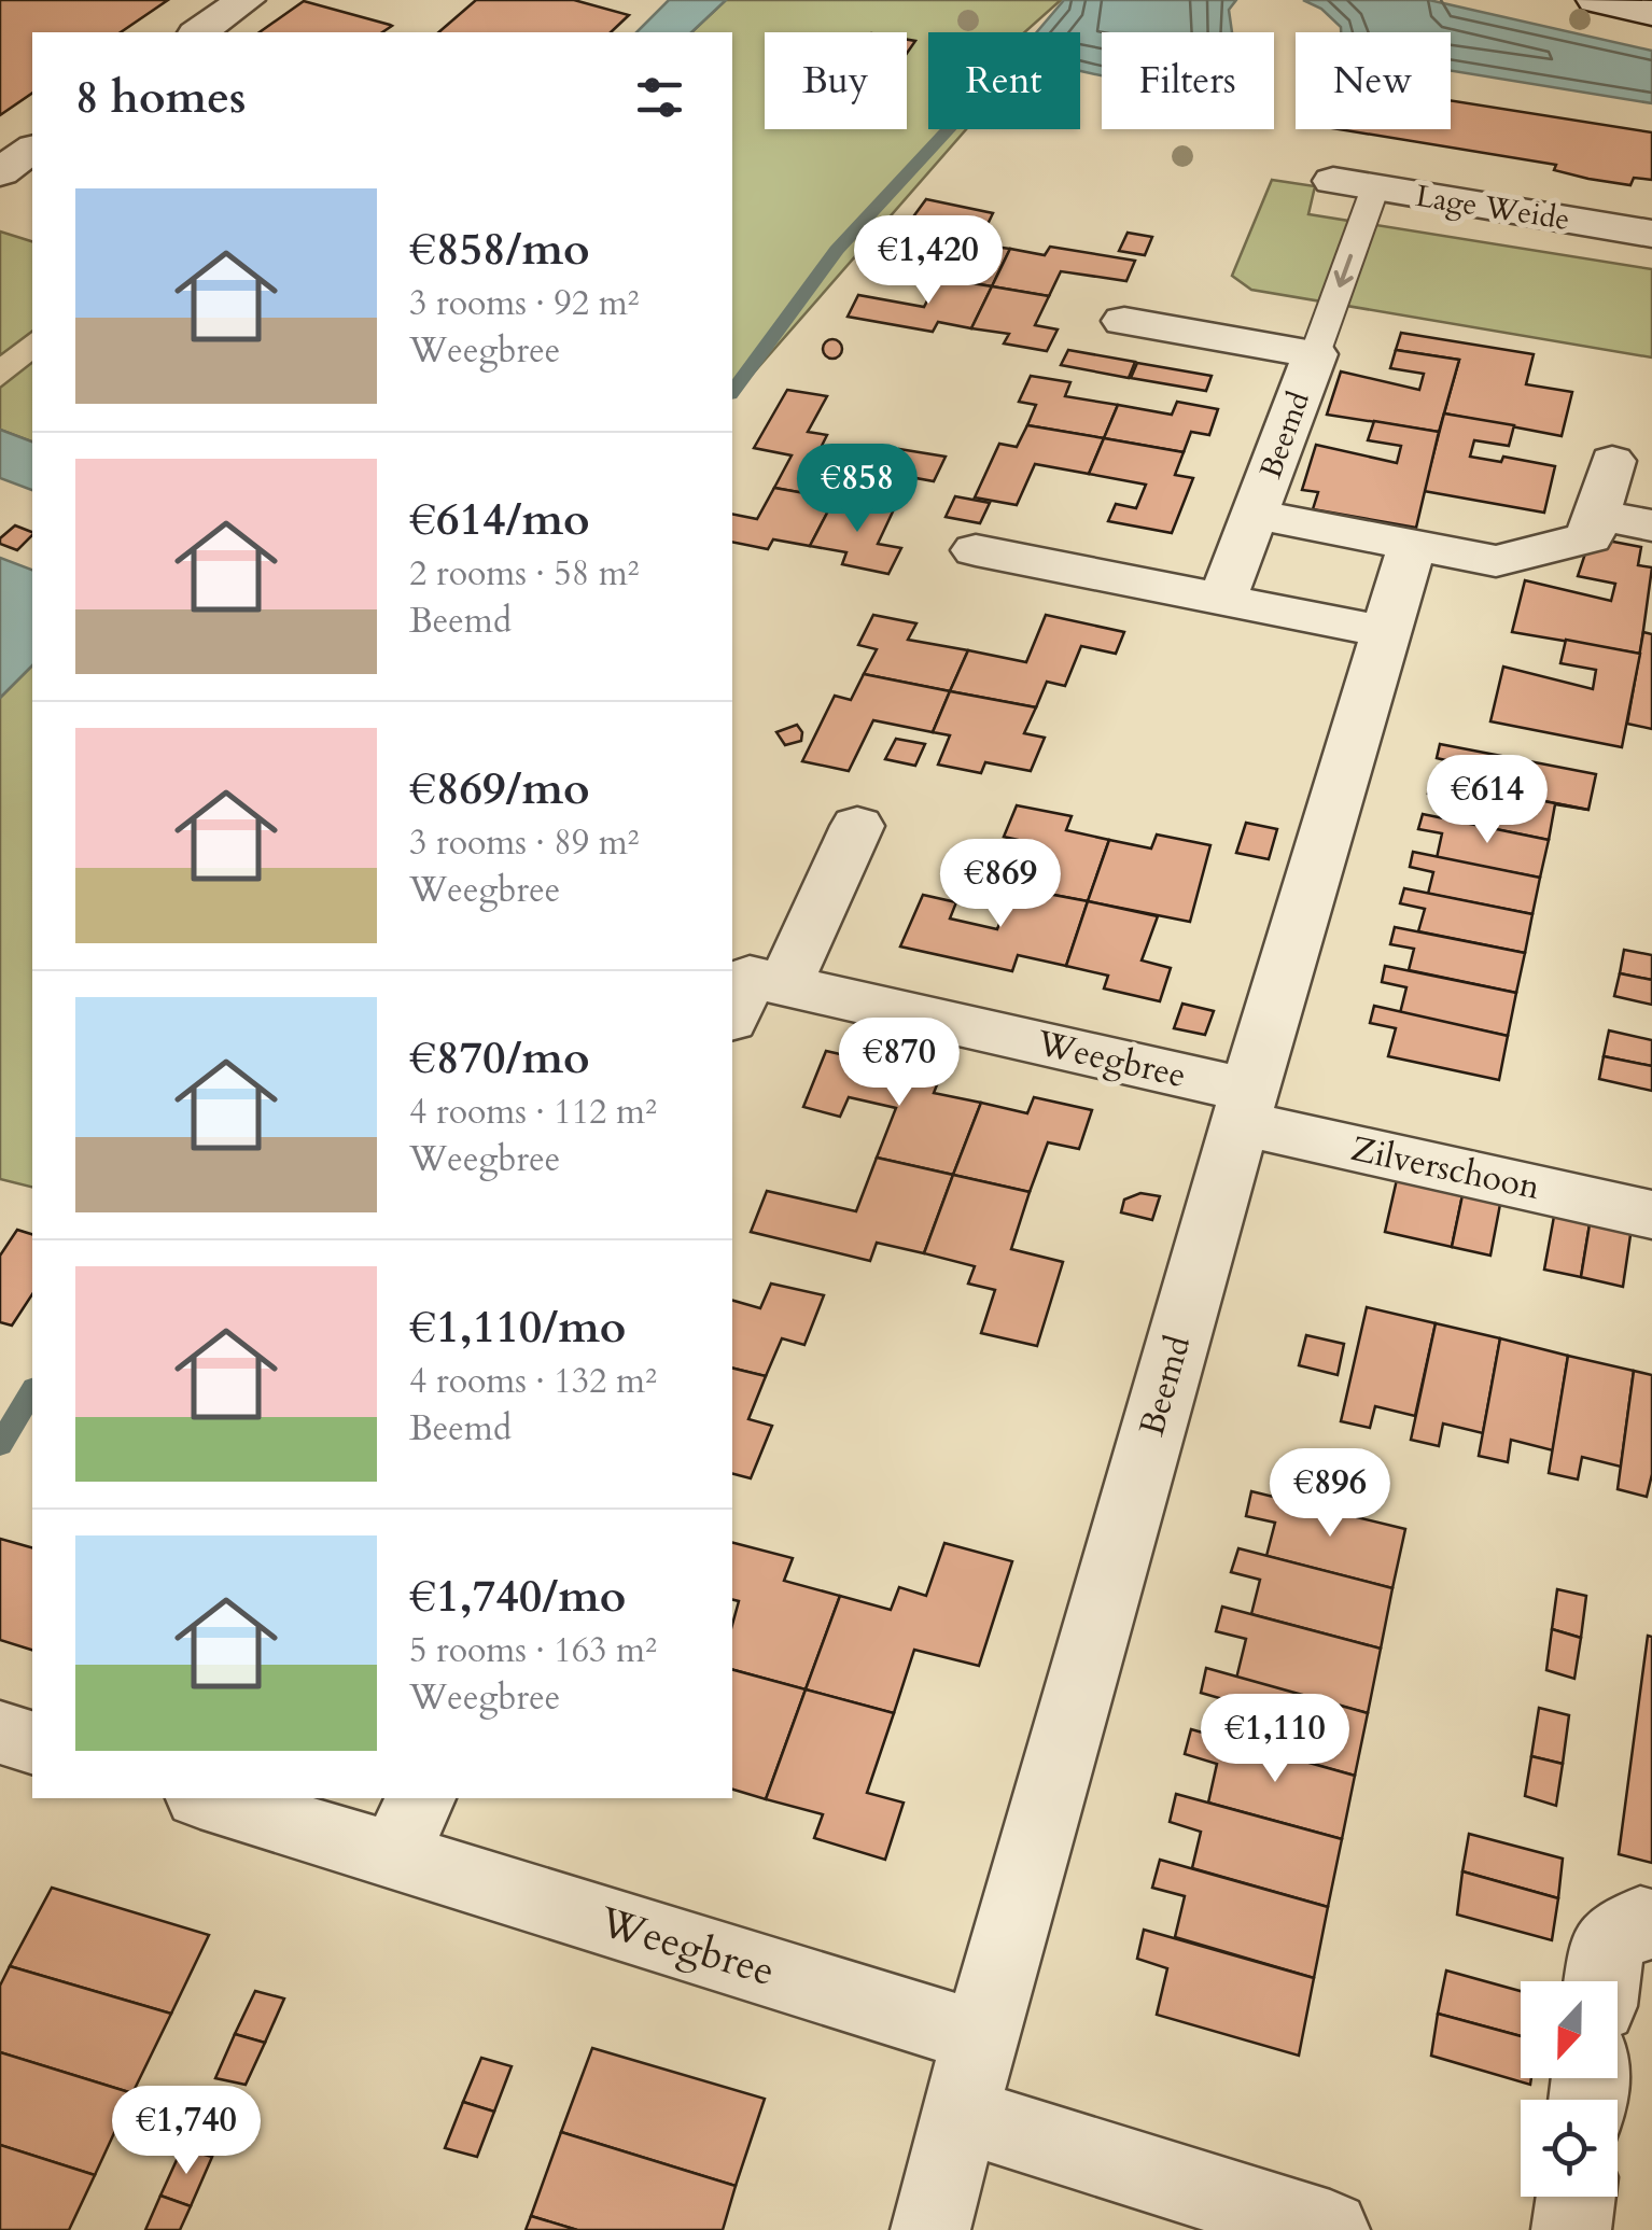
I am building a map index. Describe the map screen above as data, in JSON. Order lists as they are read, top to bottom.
{
  "streets": {
    "street": [
      "Lage Weide",
      "Beemd",
      "Weegbree",
      "Zilverschoon"
    ]
  },
  "crossings": [
    ["Beemd", "Weegbree"],
    ["Beemd", "Zilverschoon"],
    ["Weegbree", "Zilverschoon"]
  ],
  "north": "bottom",
  "page": {
    "chip": [
      "Buy",
      "Rent",
      "Filters",
      "New"
    ],
    "heading": "8 homes",
    "list": [
      {
        "name": "€858/mo",
        "note": "3 rooms · 92 m² · Weegbree"
      },
      {
        "name": "€614/mo",
        "note": "2 rooms · 58 m² · Beemd"
      },
      {
        "name": "€869/mo",
        "note": "3 rooms · 89 m² · Weegbree"
      },
      {
        "name": "€870/mo",
        "note": "4 rooms · 112 m² · Weegbree"
      },
      {
        "name": "€1,110/mo",
        "note": "4 rooms · 132 m² · Beemd"
      },
      {
        "name": "€1,740/mo",
        "note": "5 rooms · 163 m² · Weegbree"
      }
    ],
    "price": [
      "€1,420",
      "€858",
      "€614",
      "€869",
      "€870",
      "€896",
      "€1,110",
      "€1,740"
    ]
  }
}
